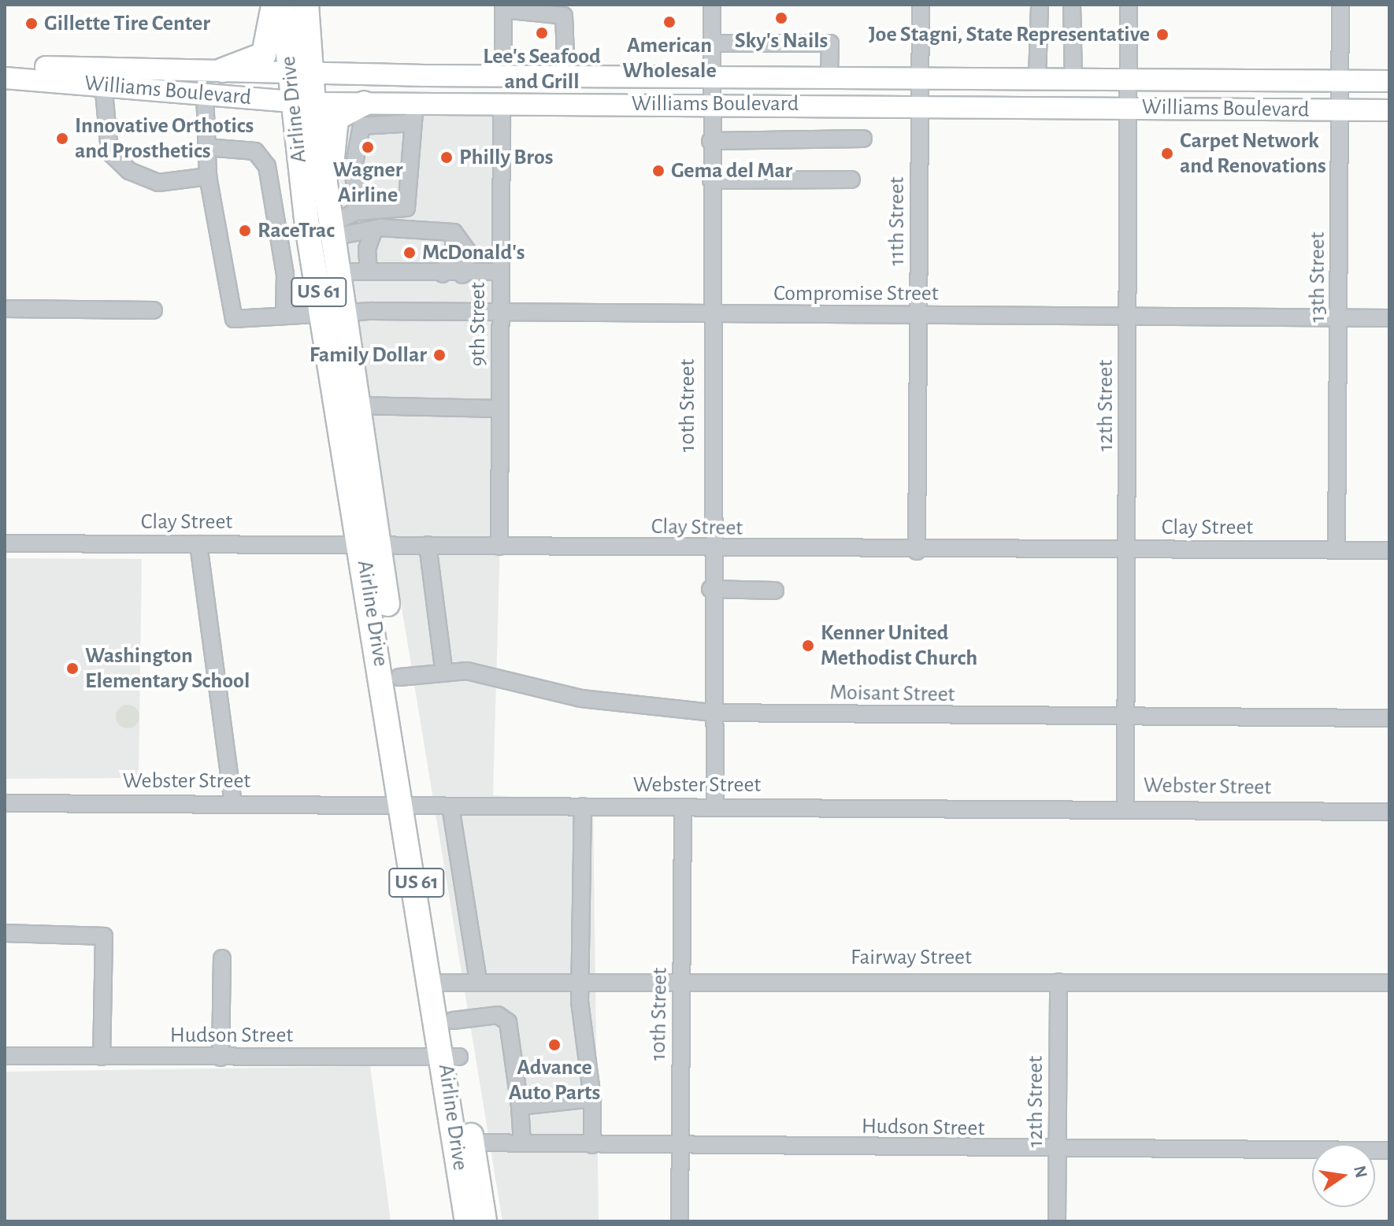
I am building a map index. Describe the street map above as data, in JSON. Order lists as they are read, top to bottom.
{
  "streets": {
    "highway": ["Airline Drive", "US 61"],
    "main road": ["Williams Boulevard"],
    "street": [
      "11th Street",
      "13th Street",
      "Compromise Street",
      "9th Street",
      "10th Street",
      "12th Street",
      "Clay Street",
      "Moisant Street",
      "Webster Street",
      "Fairway Street",
      "Hudson Street"
    ]
  },
  "crossings": [
    ["Williams Boulevard", "Airline Drive"],
    ["Williams Boulevard", "11th Street"],
    ["Williams Boulevard", "13th Street"],
    ["Williams Boulevard", "9th Street"],
    ["Williams Boulevard", "10th Street"],
    ["Williams Boulevard", "12th Street"],
    ["Airline Drive", "Compromise Street"],
    ["Airline Drive", "Clay Street"],
    ["Airline Drive", "Moisant Street"],
    ["Airline Drive", "Webster Street"],
    ["Airline Drive", "Fairway Street"],
    ["Airline Drive", "Hudson Street"],
    ["11th Street", "Compromise Street"],
    ["11th Street", "Clay Street"],
    ["13th Street", "Compromise Street"],
    ["13th Street", "Clay Street"],
    ["Compromise Street", "9th Street"],
    ["Compromise Street", "10th Street"],
    ["Compromise Street", "12th Street"],
    ["9th Street", "Clay Street"],
    ["10th Street", "Clay Street"],
    ["10th Street", "Moisant Street"],
    ["10th Street", "Webster Street"],
    ["10th Street", "Fairway Street"],
    ["10th Street", "Hudson Street"],
    ["12th Street", "Clay Street"],
    ["12th Street", "Moisant Street"],
    ["12th Street", "Webster Street"],
    ["12th Street", "Fairway Street"],
    ["12th Street", "Hudson Street"]
  ],
  "places": [
    "Sky's Nails",
    "American Wholesale",
    "Gillette Tire Center",
    "Lee's Seafood and Grill",
    "Joe Stagni, State Representative",
    "Innovative Orthotics and Prosthetics",
    "Wagner Airline",
    "Carpet Network and Renovations",
    "Philly Bros",
    "Gema del Mar",
    "RaceTrac",
    "McDonald's",
    "Family Dollar",
    "Kenner United Methodist Church",
    "Washington Elementary School",
    "Advance Auto Parts"
  ],
  "north": "right"
}
